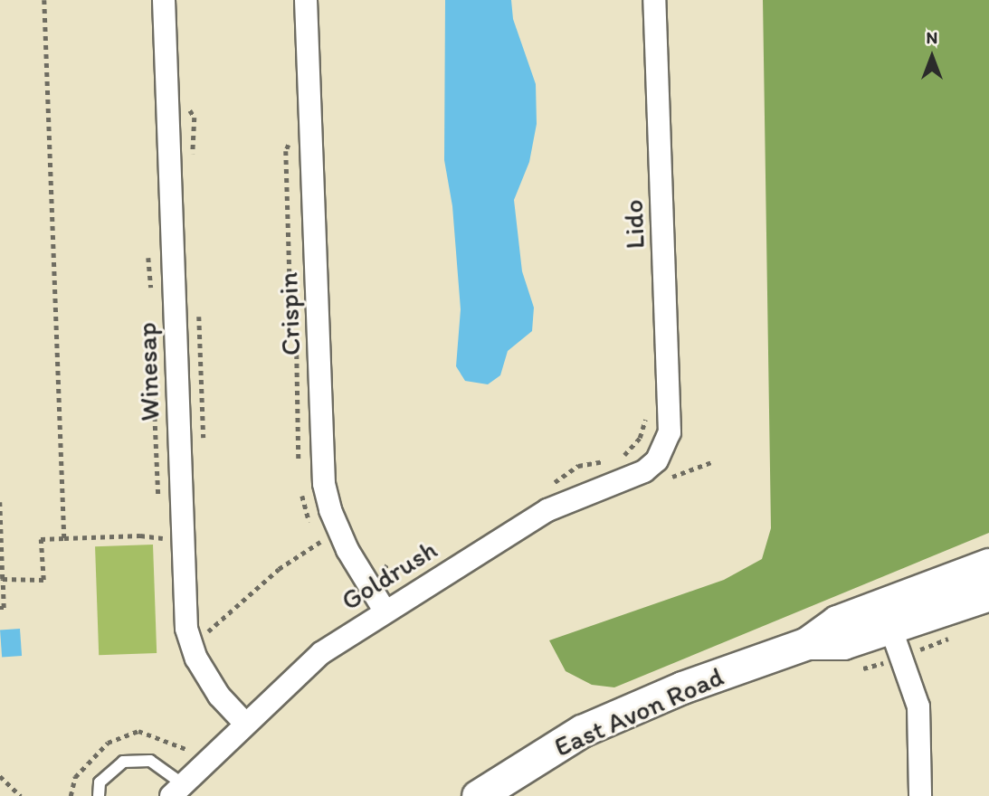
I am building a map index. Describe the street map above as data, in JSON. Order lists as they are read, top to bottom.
{
  "streets": {
    "main road": ["East Avon Road"],
    "street": [
      "Lido",
      "Crispin",
      "Winesap",
      "Goldrush"
    ]
  },
  "crossings": [
    ["Lido", "Goldrush"],
    ["Crispin", "Goldrush"],
    ["Winesap", "Goldrush"]
  ],
  "north": "top"
}
